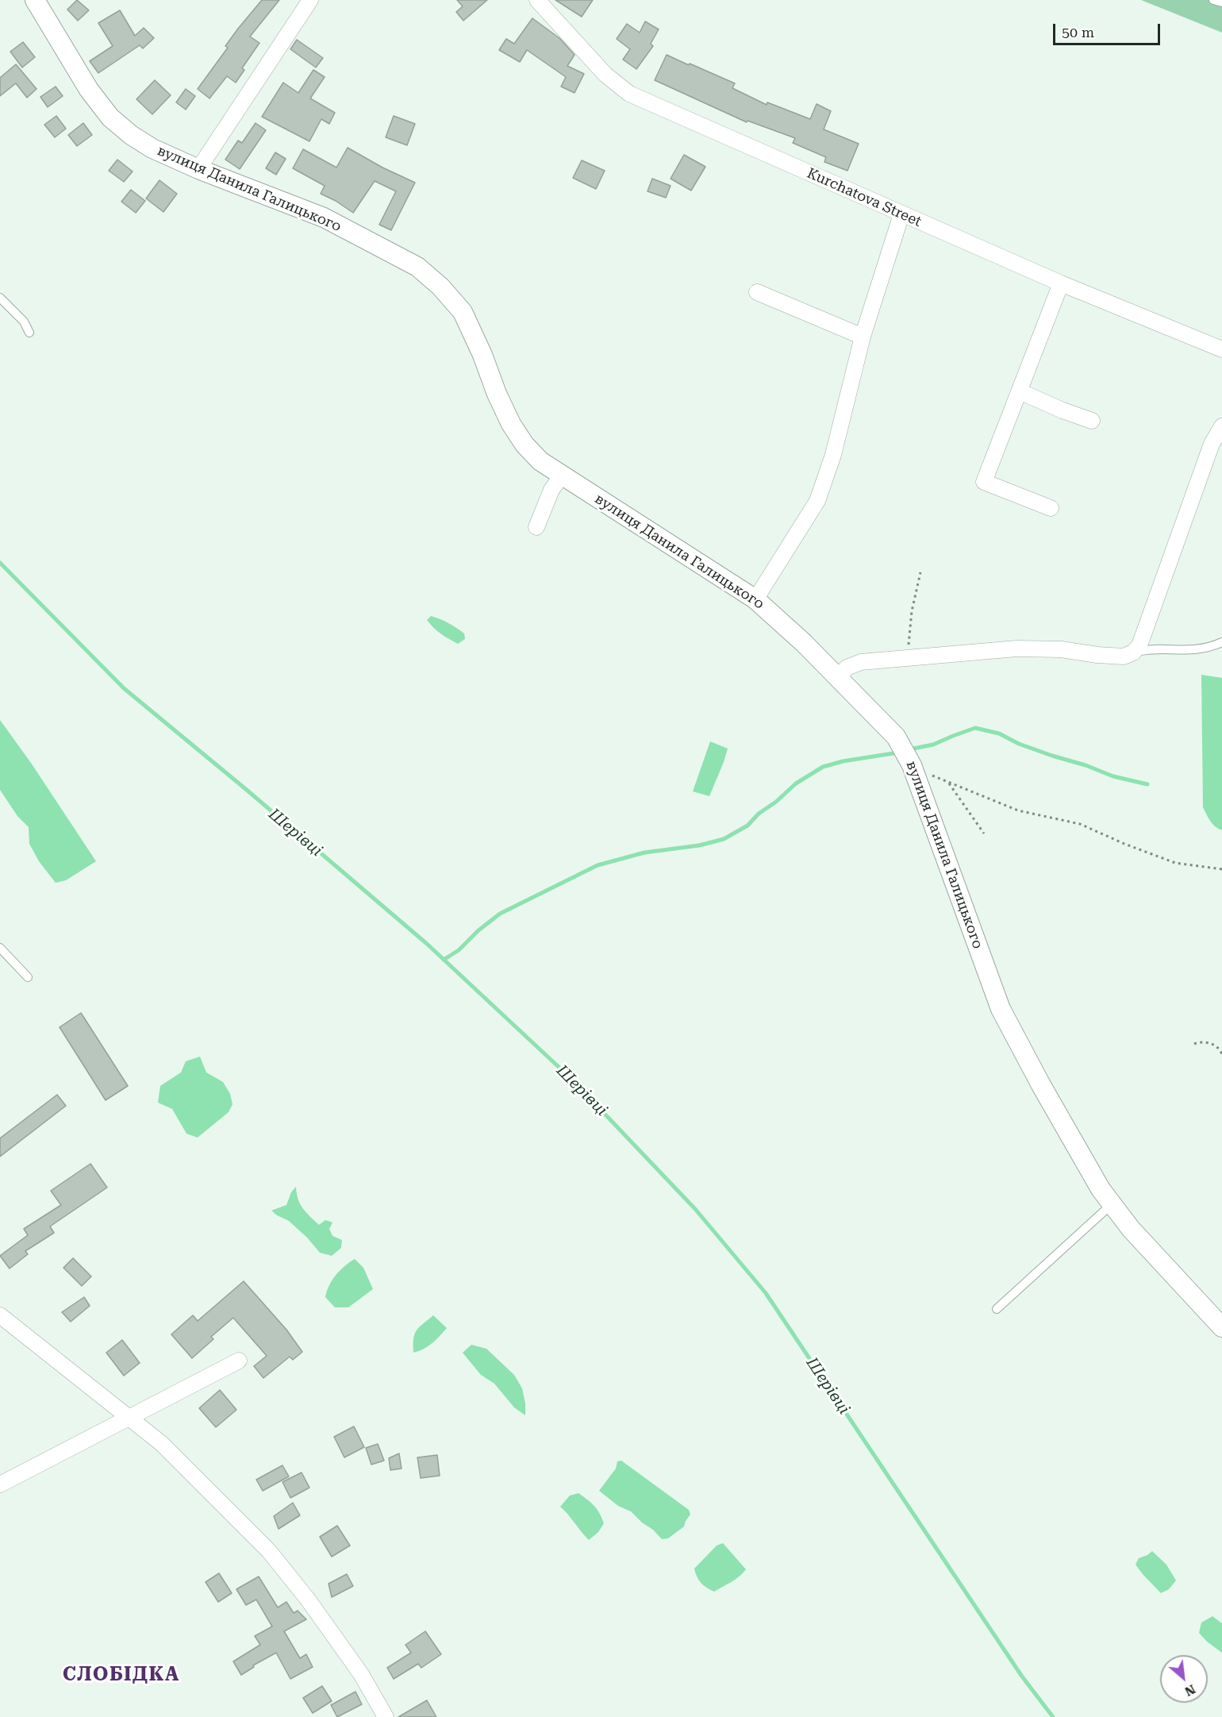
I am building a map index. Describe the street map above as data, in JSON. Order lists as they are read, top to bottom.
{
  "streets": {
    "street": ["вулиця Данила Галицького", "Kurchatova Street"]
  },
  "districts": ["СЛОБІДКА"],
  "water": ["Шерівці"],
  "scale_bar": "50 m",
  "north": "bottom right"
}
